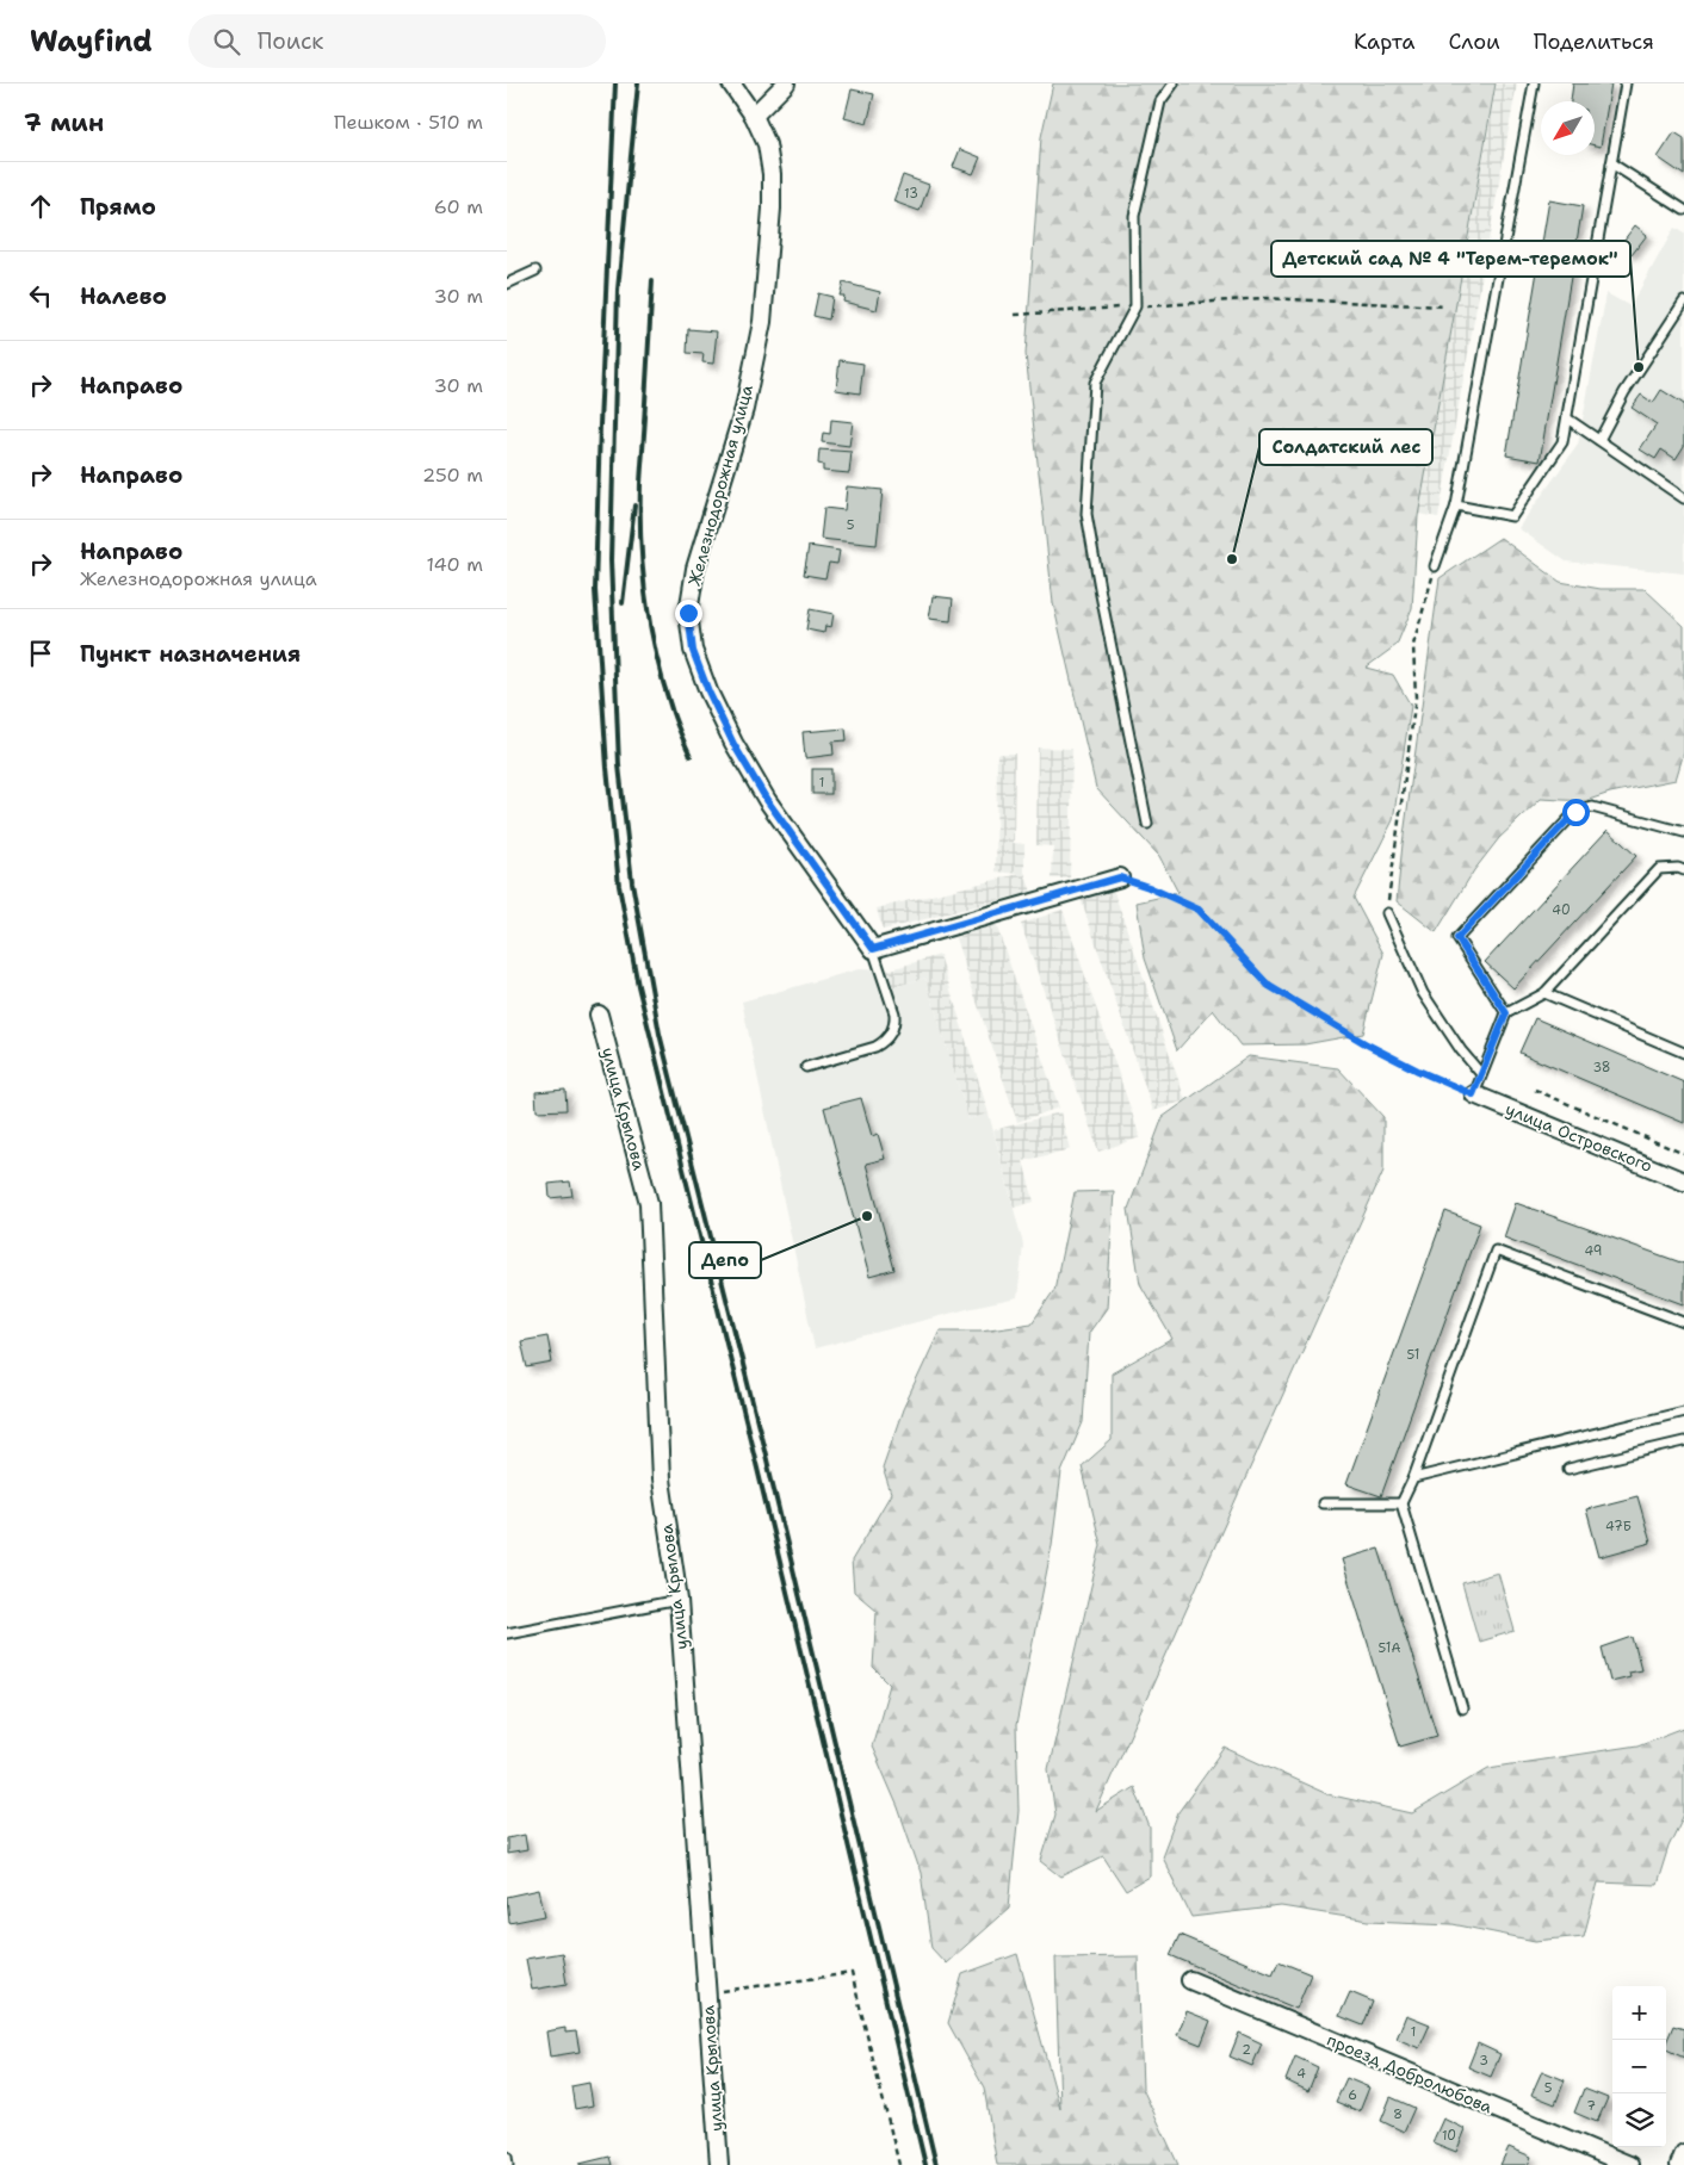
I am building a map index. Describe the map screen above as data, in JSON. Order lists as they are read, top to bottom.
{
  "streets": {
    "street": [
      "Железнодорожная улица",
      "улица Крылова",
      "улица Островского",
      "проезд Добролюбова"
    ]
  },
  "places": ["Детский сад № 4 \"Терем-теремок\"", "Солдатский лес", "Депо"],
  "house_numbers": [
    "13",
    "5",
    "1",
    "40",
    "38",
    "49",
    "51",
    "47Б",
    "51А",
    "1",
    "2",
    "3",
    "4",
    "5",
    "6",
    "7",
    "8",
    "10"
  ],
  "north": "bottom left",
  "page": {
    "header": "Wayfind",
    "search": "Поиск",
    "nav": ["Карта", "Слои", "Поделиться"],
    "heading": ["7 мин", "Пешком · 510 m"],
    "list": [
      ["Прямо", "60 m"],
      ["Налево", "30 m"],
      ["Направо", "30 m"],
      ["Направо", "250 m"],
      ["Направо", "Железнодорожная улица", "140 m"],
      "Пункт назначения"
    ],
    "map_buttons": ["+", "−"]
  }
}
